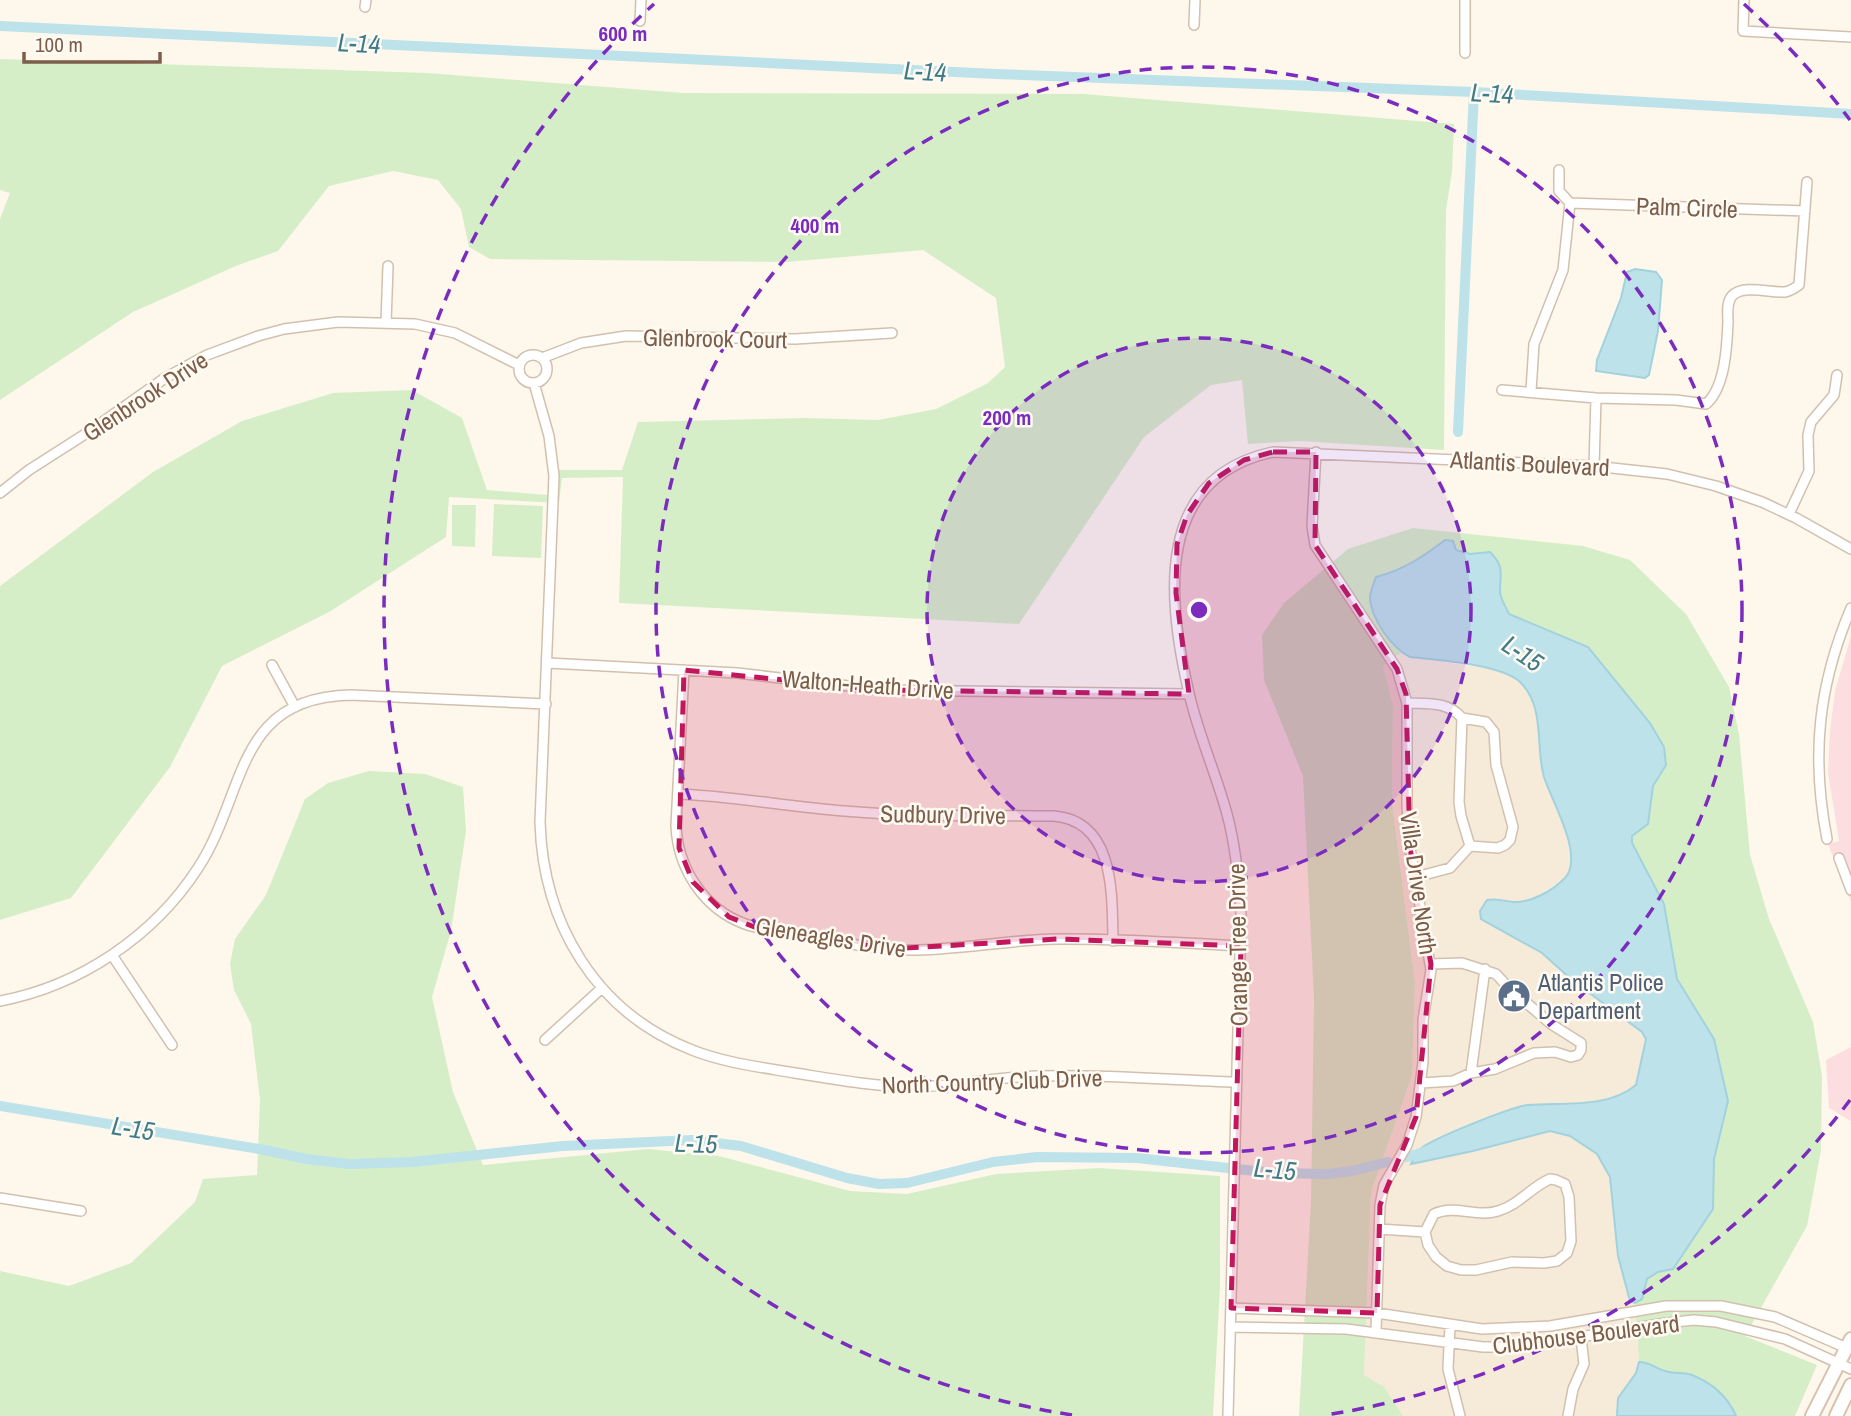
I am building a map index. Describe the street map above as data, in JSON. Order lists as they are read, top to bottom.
{
  "streets": {
    "street": [
      "Palm Circle",
      "Glenbrook Court",
      "Glenbrook Drive",
      "Atlantis Boulevard",
      "Walton-Heath Drive",
      "Sudbury Drive",
      "Villa Drive North",
      "Gleneagles Drive",
      "Orange Tree Drive",
      "North Country Club Drive",
      "Clubhouse Boulevard"
    ]
  },
  "crossings": [
    ["Glenbrook Court", "Glenbrook Drive"],
    ["Glenbrook Drive", "Walton-Heath Drive"],
    ["Glenbrook Drive", "North Country Club Drive"],
    ["Atlantis Boulevard", "Villa Drive North"],
    ["Atlantis Boulevard", "Orange Tree Drive"],
    ["Walton-Heath Drive", "Gleneagles Drive"],
    ["Walton-Heath Drive", "Orange Tree Drive"],
    ["Sudbury Drive", "Gleneagles Drive"],
    ["Villa Drive North", "Clubhouse Boulevard"],
    ["Gleneagles Drive", "Orange Tree Drive"],
    ["Orange Tree Drive", "North Country Club Drive"],
    ["Orange Tree Drive", "Clubhouse Boulevard"]
  ],
  "water": ["L-14", "L-15"],
  "places": {
    "public building": ["Atlantis Police Department"]
  },
  "scale_bar": "100 m",
  "rings": ["600 m", "400 m", "200 m"]
}
